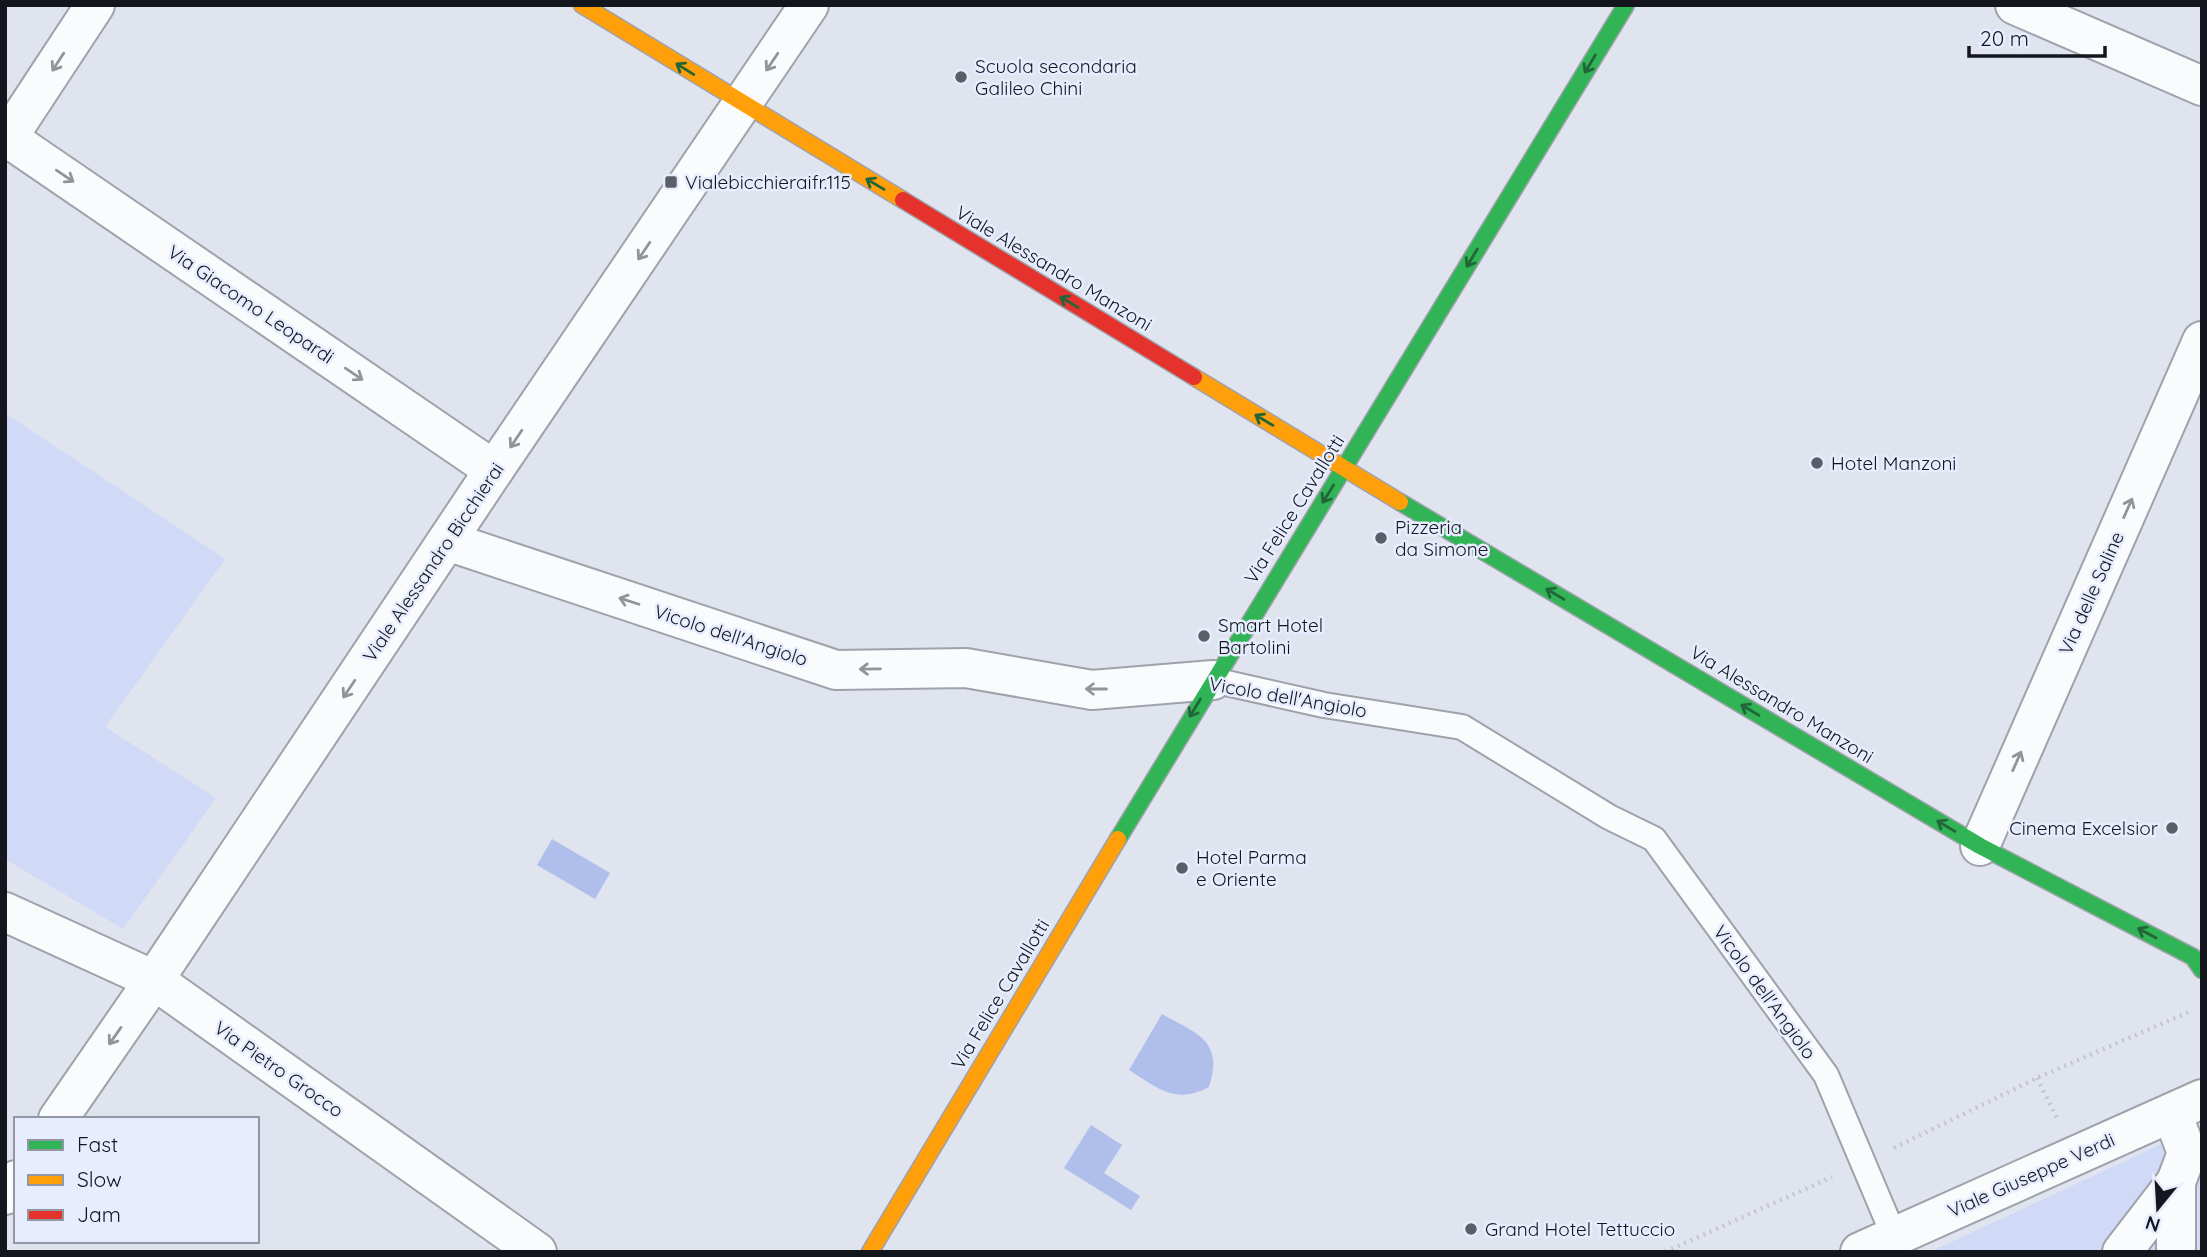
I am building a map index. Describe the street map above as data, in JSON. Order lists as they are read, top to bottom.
{
  "streets": {
    "street": [
      "Viale Alessandro Manzoni",
      "Via Giacomo Leopardi",
      "Via Felice Cavallotti",
      "Viale Alessandro Bicchierai",
      "Via delle Saline",
      "Vicolo dell'Angiolo",
      "Via Alessandro Manzoni",
      "Via Pietro Grocco",
      "Viale Giuseppe Verdi"
    ]
  },
  "crossings": [
    ["Viale Alessandro Manzoni", "Via Felice Cavallotti"],
    ["Viale Alessandro Manzoni", "Viale Alessandro Bicchierai"],
    ["Viale Alessandro Manzoni", "Via Alessandro Manzoni"],
    ["Via Giacomo Leopardi", "Viale Alessandro Bicchierai"],
    ["Via Felice Cavallotti", "Vicolo dell'Angiolo"],
    ["Via Felice Cavallotti", "Via Alessandro Manzoni"],
    ["Viale Alessandro Bicchierai", "Vicolo dell'Angiolo"],
    ["Viale Alessandro Bicchierai", "Via Pietro Grocco"],
    ["Via delle Saline", "Via Alessandro Manzoni"],
    ["Vicolo dell'Angiolo", "Viale Giuseppe Verdi"]
  ],
  "one_way": [
    "Viale Alessandro Manzoni",
    "Via Giacomo Leopardi",
    "Via Felice Cavallotti",
    "Viale Alessandro Bicchierai",
    "Via delle Saline",
    "Vicolo dell'Angiolo",
    "Via Alessandro Manzoni"
  ],
  "places": {
    "other": [
      "Scuola secondaria Galileo Chini",
      "Hotel Manzoni",
      "Pizzeria da Simone",
      "Smart Hotel Bartolini",
      "Cinema Excelsior",
      "Hotel Parma e Oriente",
      "Grand Hotel Tettuccio"
    ],
    "transit": ["Vialebicchieraifr.115"]
  },
  "legend": ["Fast", "Slow", "Jam"],
  "scale_bar": "20 m",
  "north": "bottom"
}
